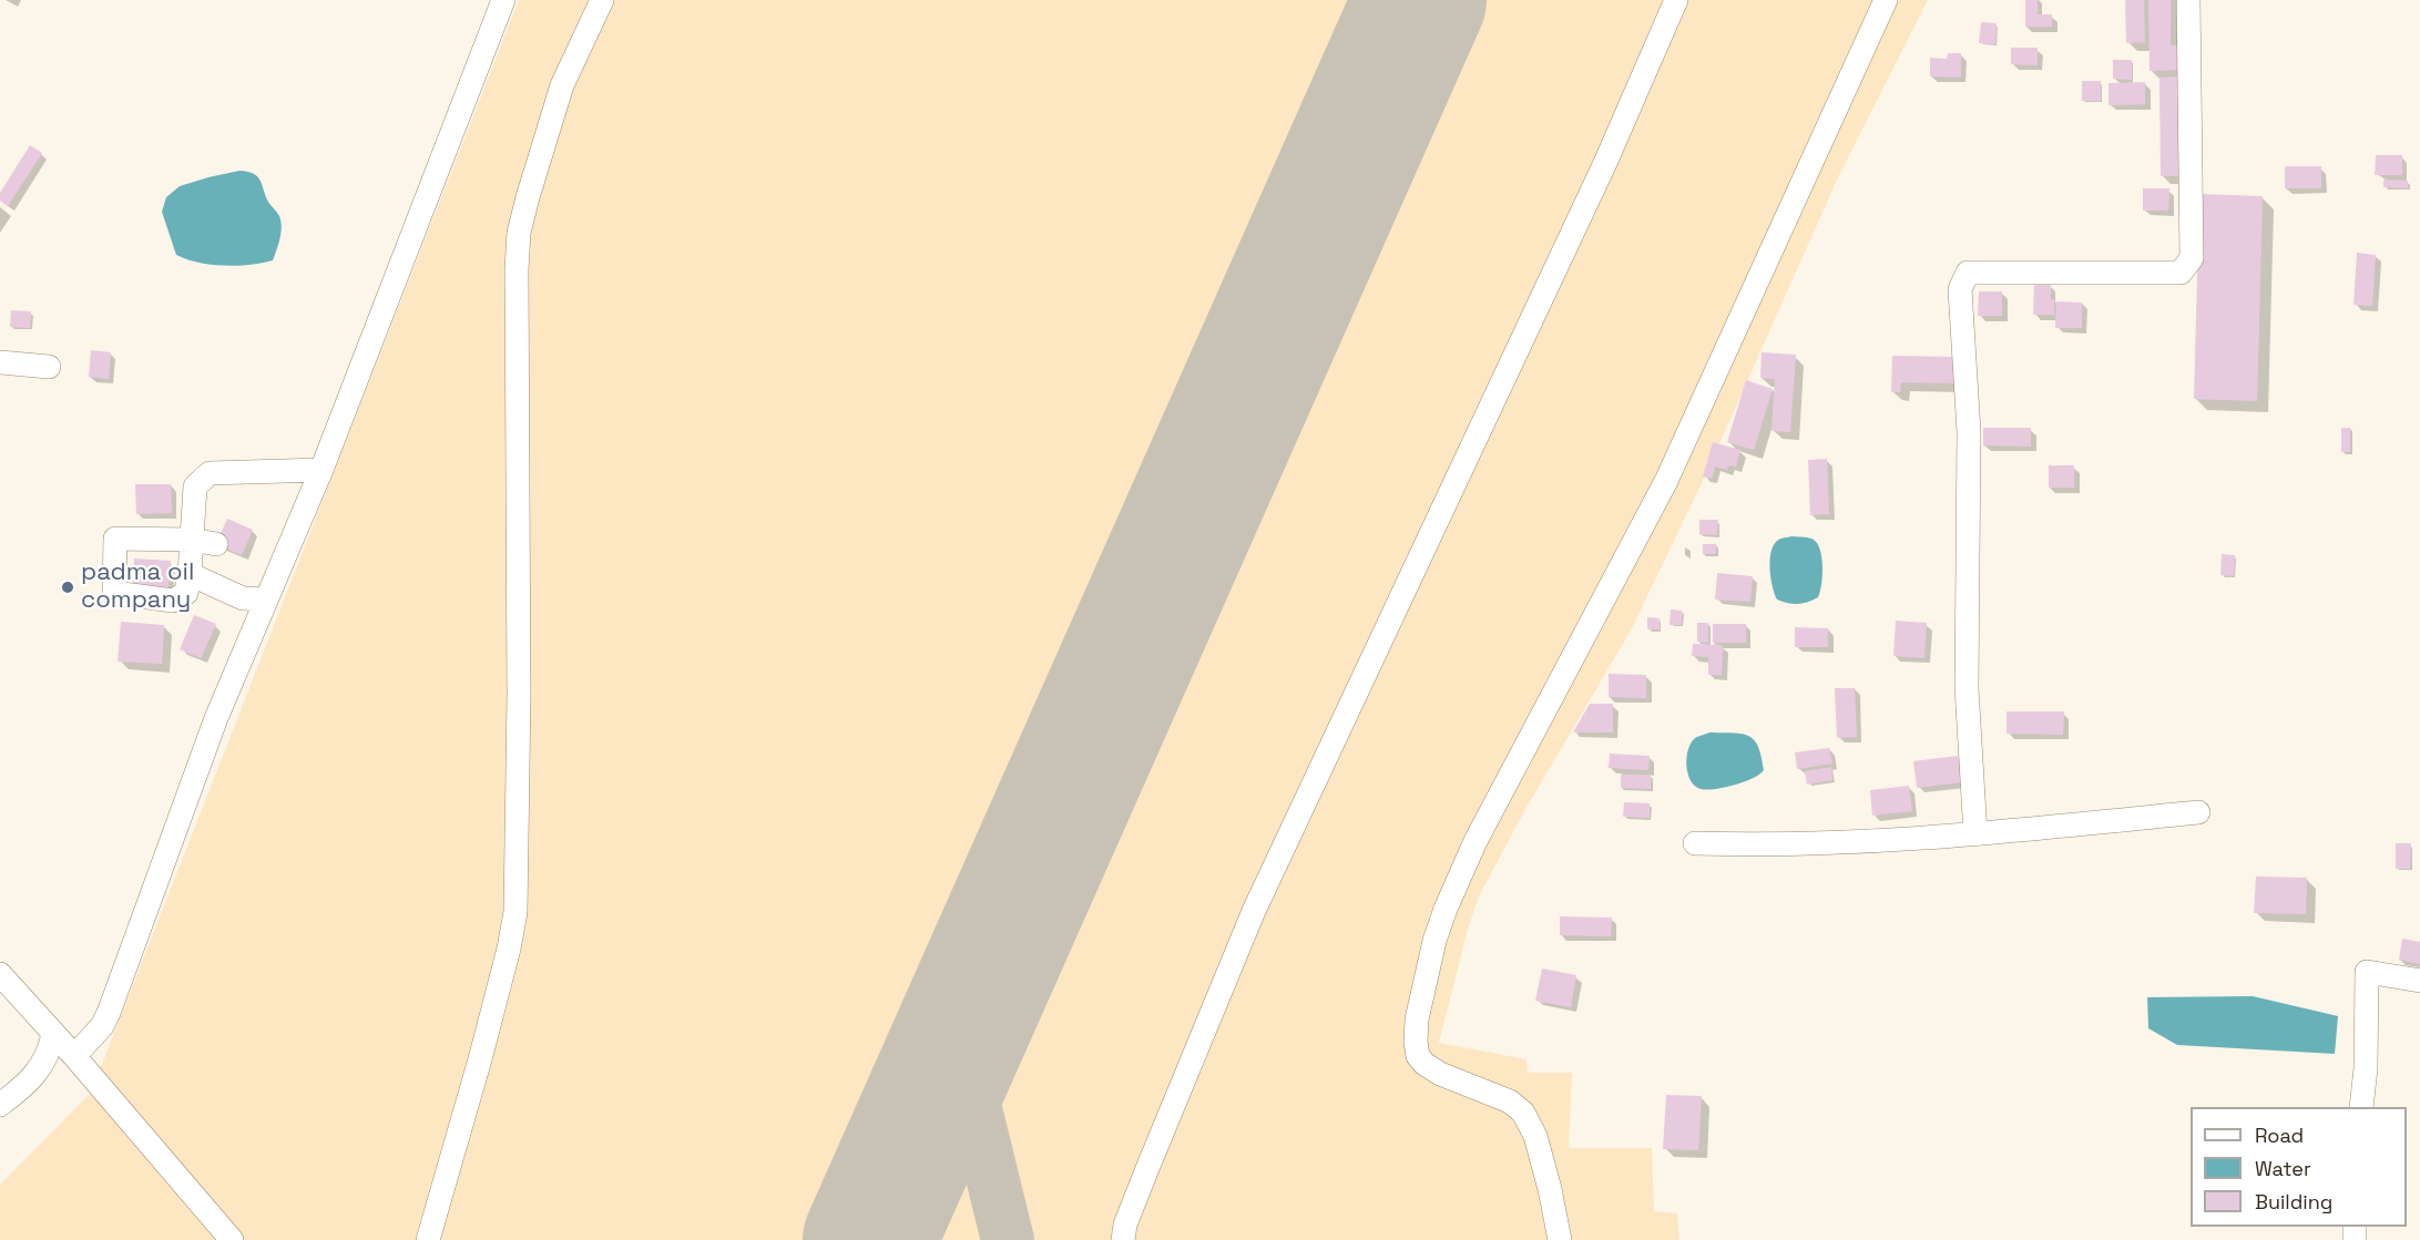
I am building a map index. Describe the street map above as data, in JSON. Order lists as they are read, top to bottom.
{
  "places": ["padma oil company"],
  "legend": ["Road", "Water", "Building"]
}
